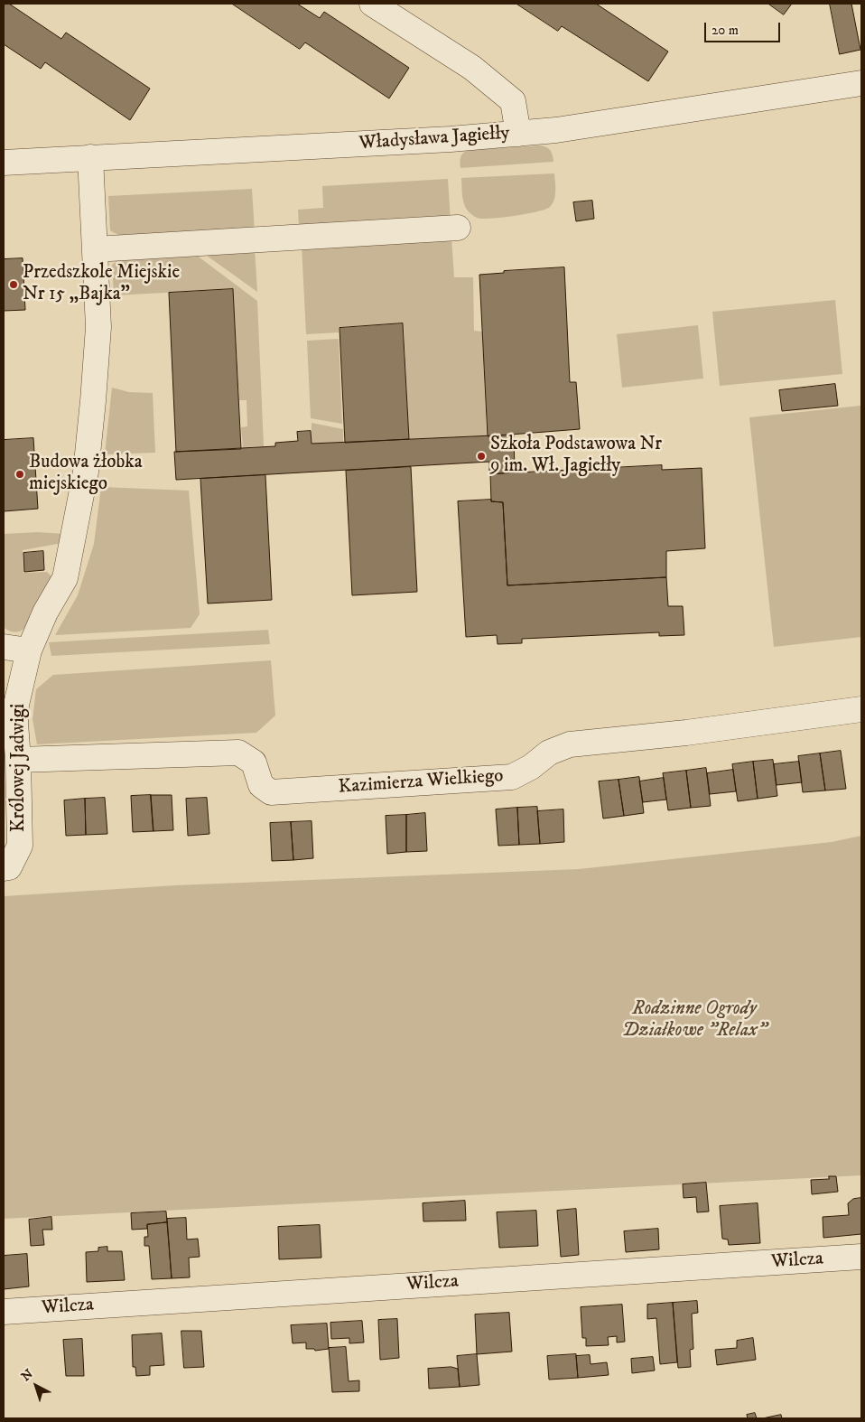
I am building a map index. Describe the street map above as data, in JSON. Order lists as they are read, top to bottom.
{
  "streets": {
    "street": [
      "Władysława Jagiełły",
      "Królowej Jadwigi",
      "Kazimierza Wielkiego",
      "Wilcza"
    ]
  },
  "crossings": [
    ["Władysława Jagiełły", "Królowej Jadwigi"],
    ["Królowej Jadwigi", "Kazimierza Wielkiego"]
  ],
  "parks": ["Rodzinne Ogrody Działkowe \"Relax\""],
  "places": ["Przedszkole Miejskie Nr 15 „Bajka”", "Szkoła Podstawowa Nr 9 im. Wł. Jagiełły", "Budowa żłobka miejskiego"],
  "scale_bar": "20 m",
  "north": "top left"
}
